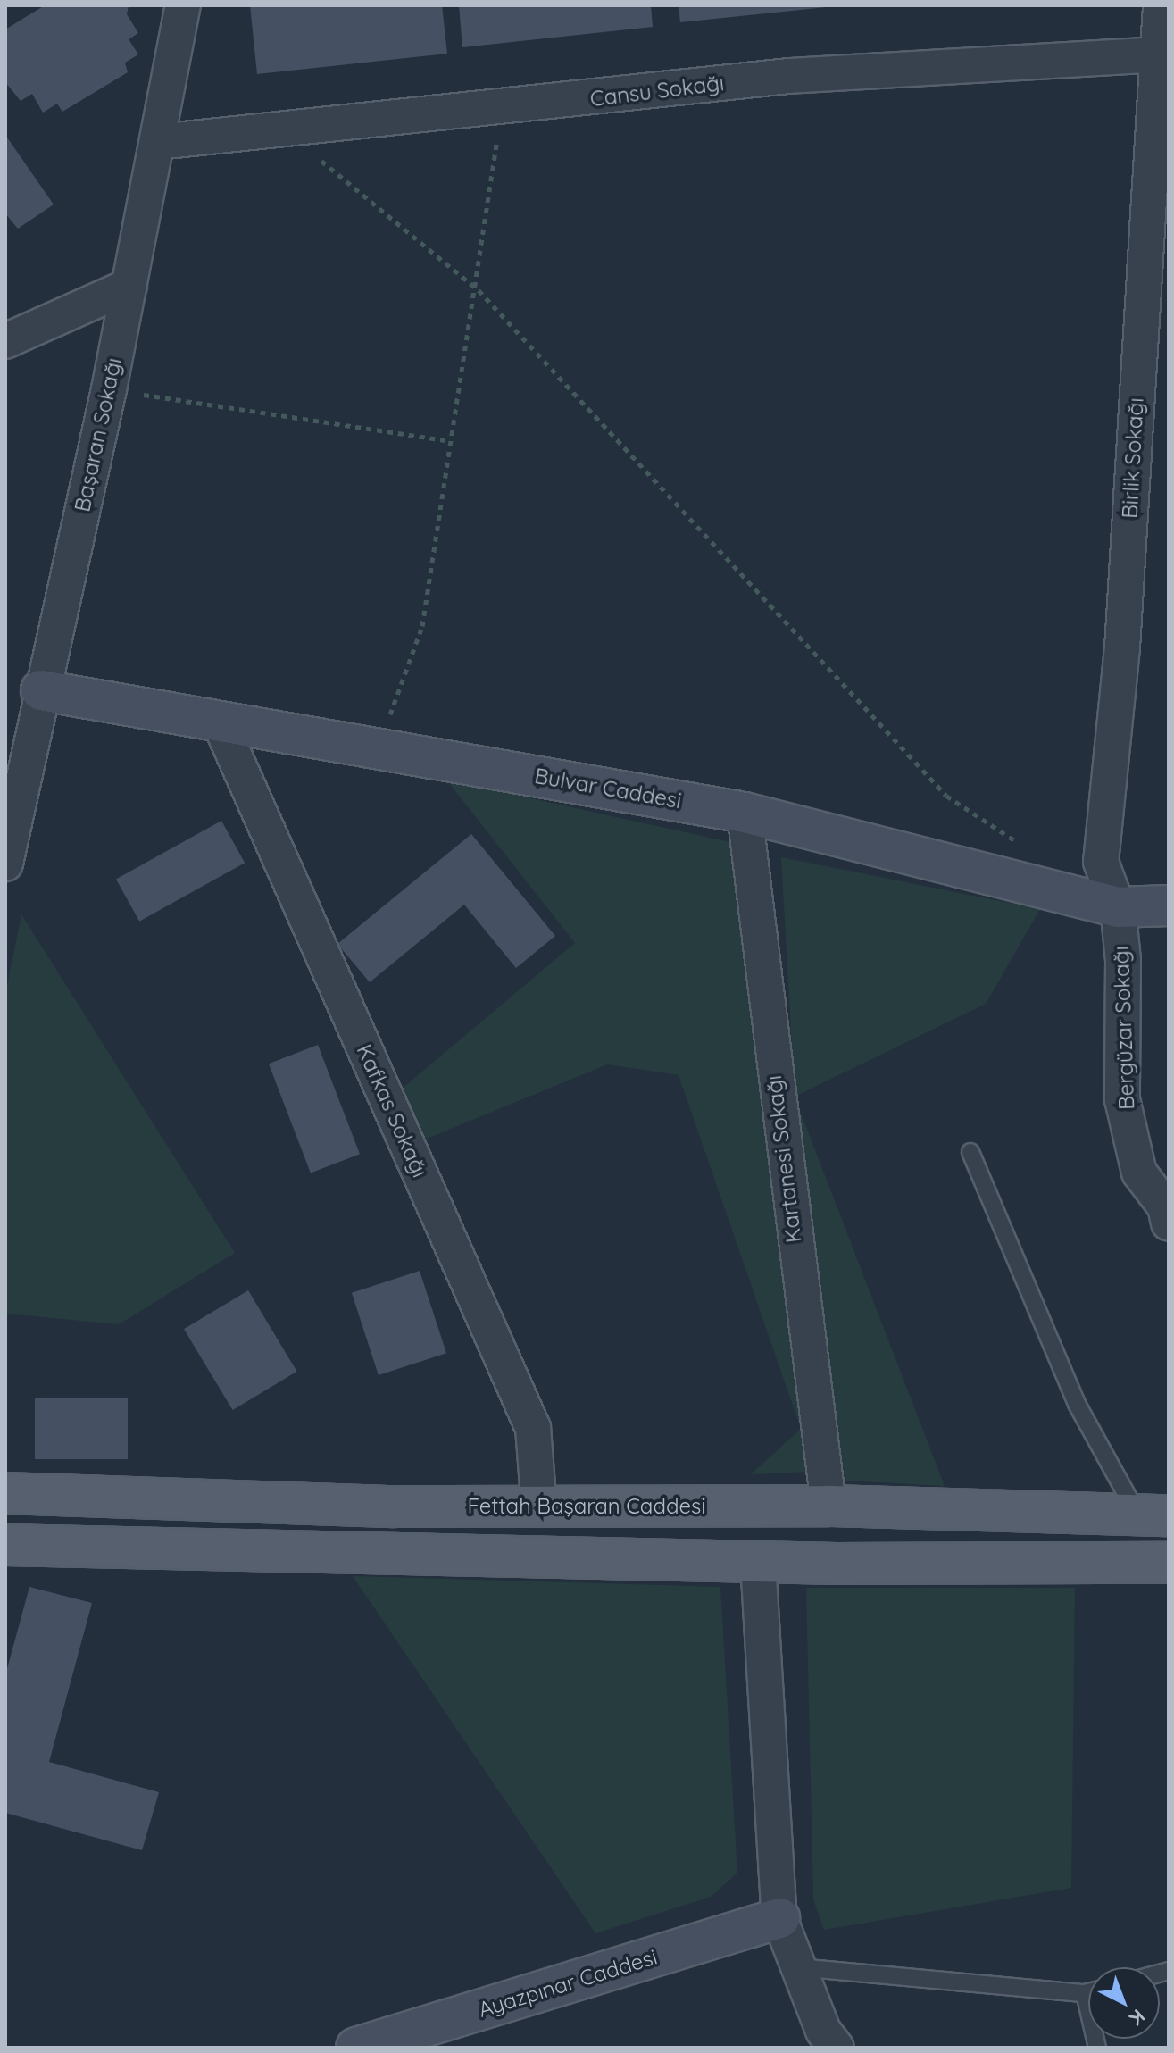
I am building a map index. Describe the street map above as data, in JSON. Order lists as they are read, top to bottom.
{
  "streets": {
    "main road": ["Fettah Başaran Caddesi"],
    "street": [
      "Cansu Sokağı",
      "Başaran Sokağı",
      "Birlik Sokağı",
      "Bulvar Caddesi",
      "Bergüzar Sokağı",
      "Kafkas Sokağı",
      "Kartanesi Sokağı",
      "Ayazpınar Caddesi"
    ]
  },
  "crossings": [
    ["Cansu Sokağı", "Başaran Sokağı"],
    ["Cansu Sokağı", "Birlik Sokağı"],
    ["Başaran Sokağı", "Bulvar Caddesi"],
    ["Birlik Sokağı", "Bulvar Caddesi"],
    ["Birlik Sokağı", "Bergüzar Sokağı"],
    ["Bulvar Caddesi", "Bergüzar Sokağı"],
    ["Bulvar Caddesi", "Kafkas Sokağı"],
    ["Bulvar Caddesi", "Kartanesi Sokağı"],
    ["Kafkas Sokağı", "Fettah Başaran Caddesi"],
    ["Kartanesi Sokağı", "Fettah Başaran Caddesi"]
  ],
  "north": "bottom right"
}
